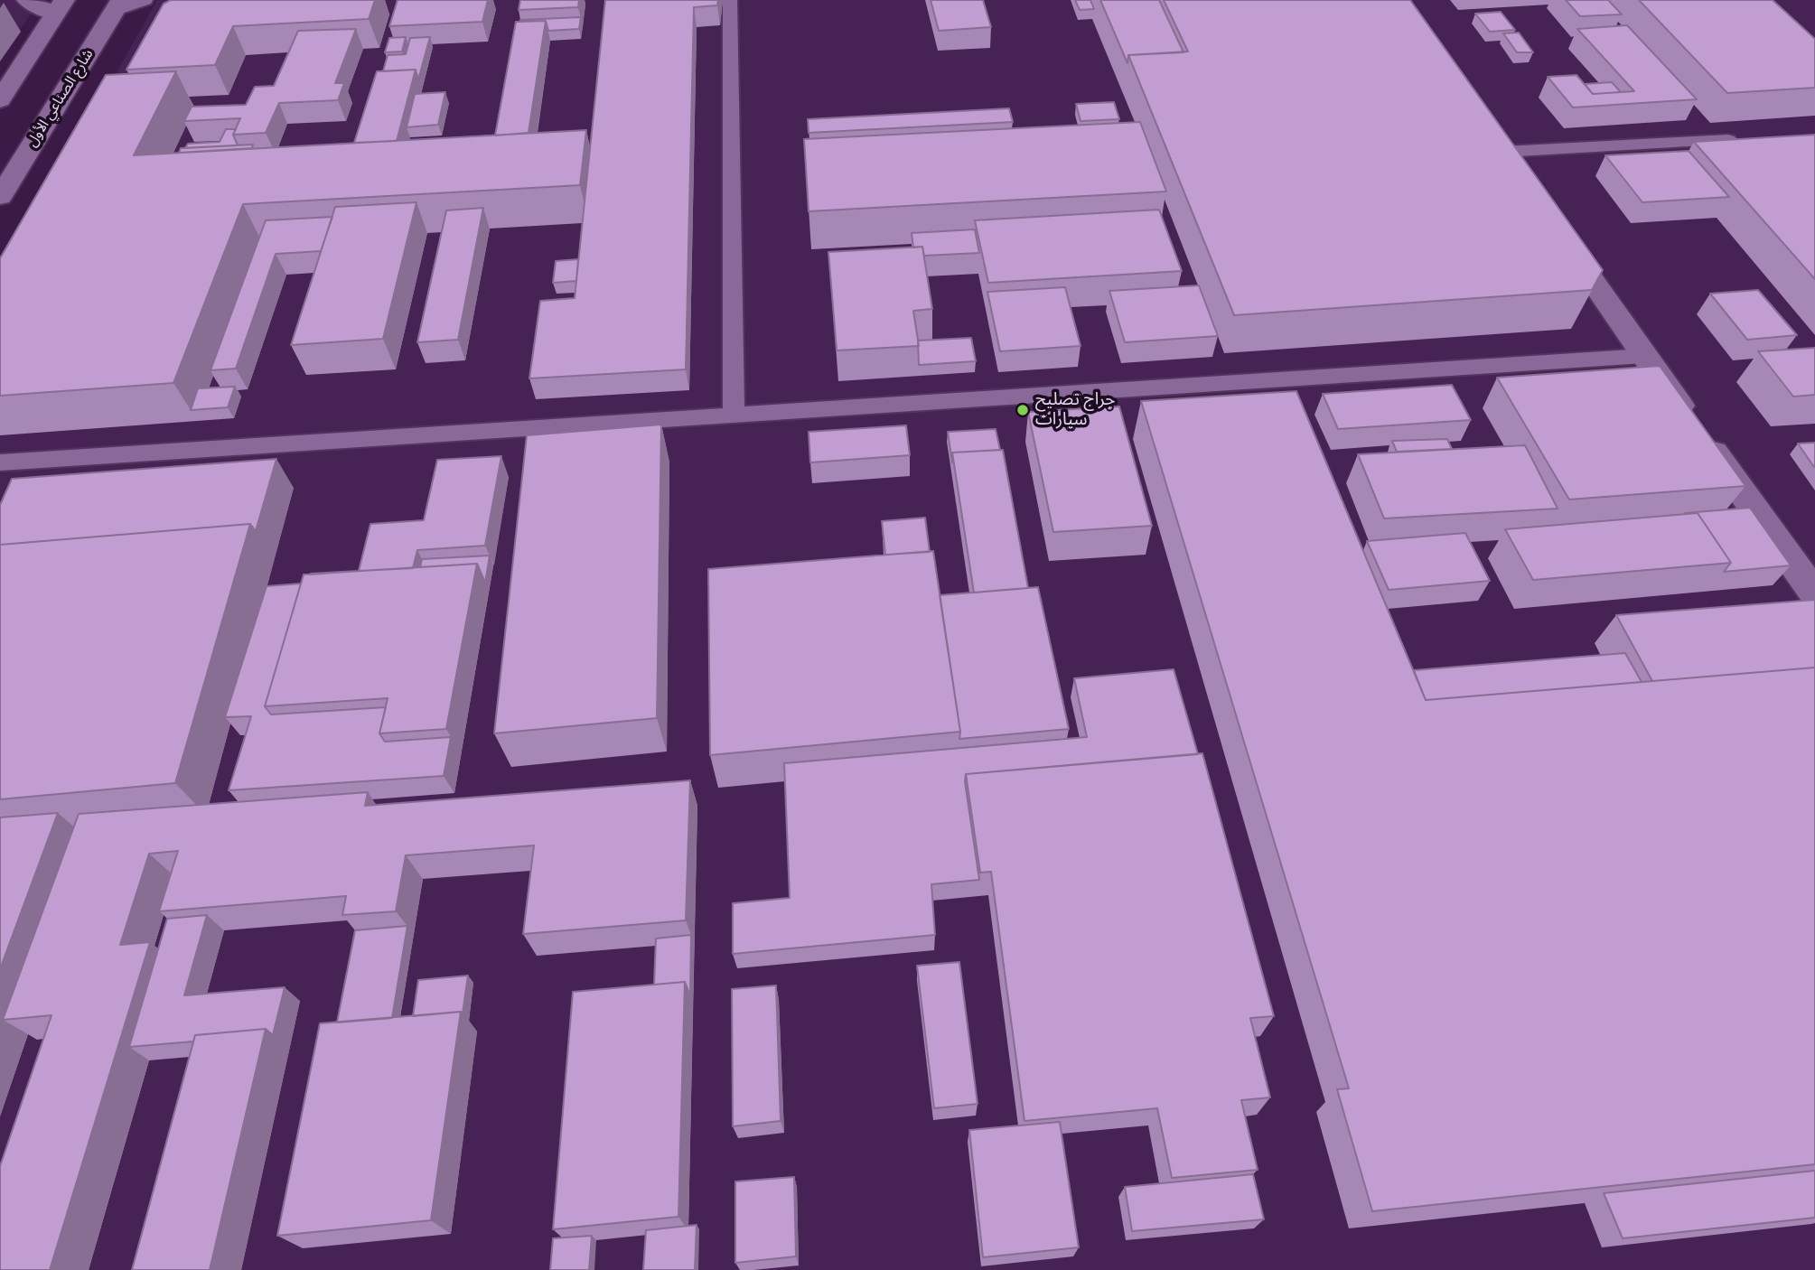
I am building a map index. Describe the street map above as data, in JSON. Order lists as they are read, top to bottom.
{
  "streets": {
    "main road": ["شارع الصناعي الأول"]
  },
  "places": ["جراج تصليح سيارات"]
}
